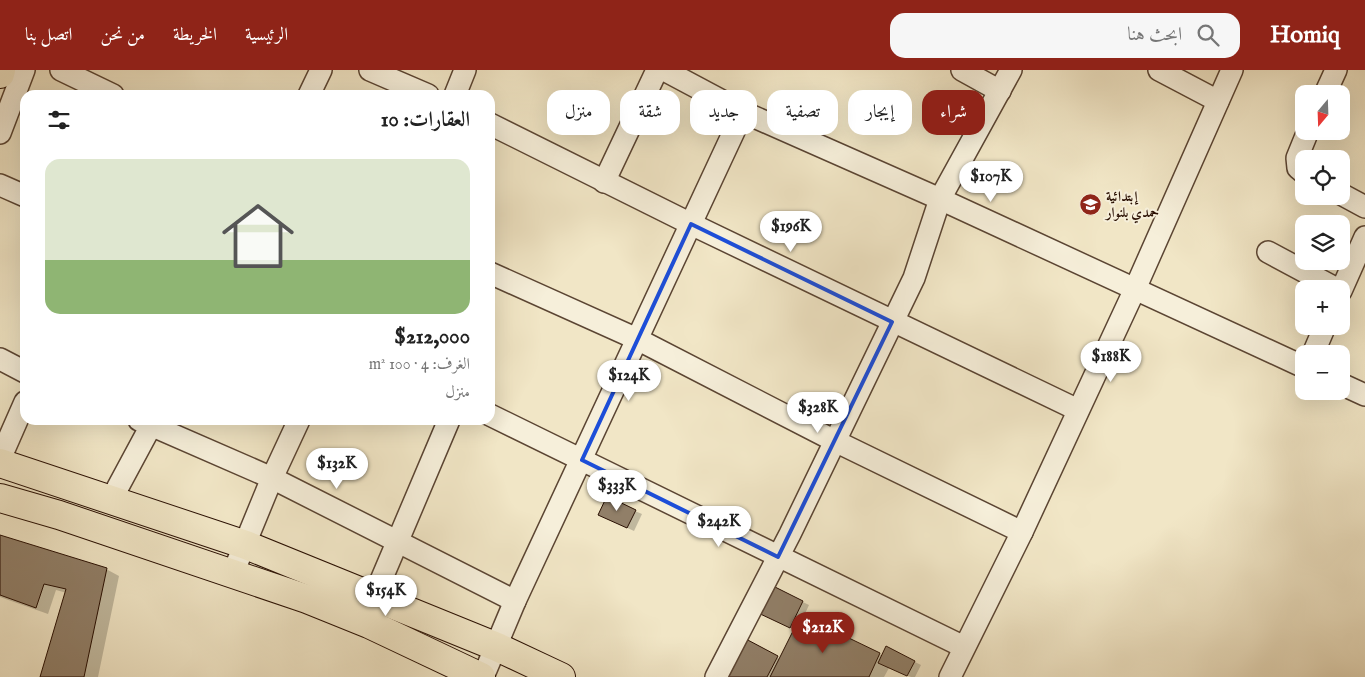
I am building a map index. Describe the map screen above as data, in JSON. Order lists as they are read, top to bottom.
{
  "places": {
    "school or university": ["إبتدائية حمدي بلنوار"]
  },
  "north": "bottom",
  "page": {
    "header": "Homiq",
    "search": "ابحث هنا",
    "nav": [
      "الرئيسية",
      "الخريطة",
      "من نحن",
      "اتصل بنا"
    ],
    "map_buttons": ["+", "−"],
    "chip": [
      "شراء",
      "إيجار",
      "تصفية",
      "جديد",
      "شقة",
      "منزل"
    ],
    "heading": "العقارات: 10",
    "list": [
      {
        "name": "$212,000",
        "note": "الغرف: 4 · 100 m² · منزل"
      }
    ],
    "price": [
      "$107K",
      "$196K",
      "$188K",
      "$124K",
      "$328K",
      "$132K",
      "$333K",
      "$242K",
      "$154K",
      "$212K"
    ]
  }
}
